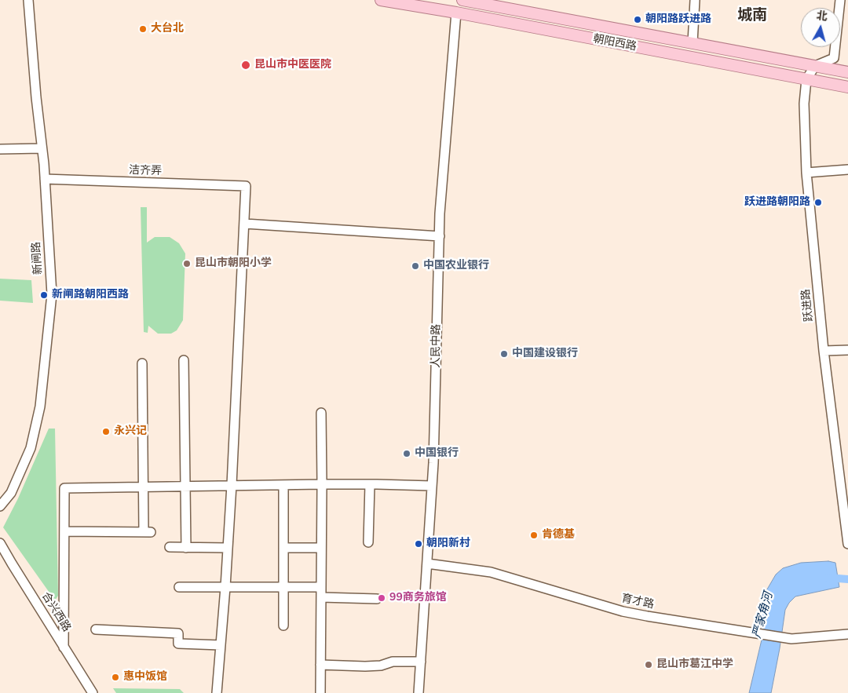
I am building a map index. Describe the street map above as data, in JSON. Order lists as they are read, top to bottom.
{
  "streets": {
    "main road": ["朝阳西路", "人民中路"],
    "street": [
      "洁齐弄",
      "新闸路",
      "跃进路",
      "育才路",
      "合兴西路"
    ]
  },
  "crossings": [
    ["朝阳西路", "跃进路"],
    ["朝阳西路", "人民中路"],
    ["洁齐弄", "新闸路"],
    ["人民中路", "育才路"]
  ],
  "districts": ["城南"],
  "water": ["严家角河"],
  "places": [
    "朝阳路跃进路",
    "大台北",
    "昆山市中医医院",
    "跃进路朝阳路",
    "昆山市朝阳小学",
    "中国农业银行",
    "新闸路朝阳西路",
    "中国建设银行",
    "永兴记",
    "中国银行",
    "肯德基",
    "朝阳新村",
    "99商务旅馆",
    "昆山市葛江中学",
    "惠中饭馆"
  ],
  "north": "top"
}
